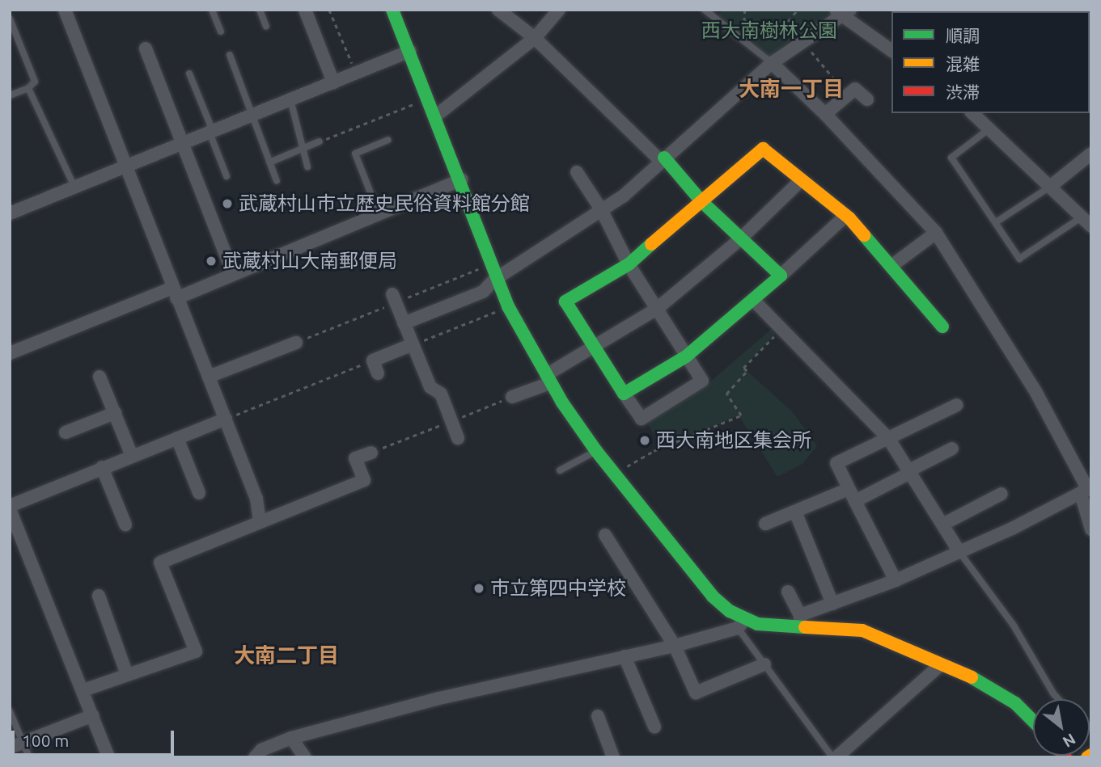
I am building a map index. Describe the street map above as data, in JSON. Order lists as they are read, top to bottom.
{
  "districts": ["大南一丁目", "大南二丁目"],
  "parks": ["西大南樹林公園"],
  "places": [
    "武蔵村山市立歴史民俗資料館分館",
    "武蔵村山大南郵便局",
    "西大南地区集会所",
    "市立第四中学校"
  ],
  "legend": ["順調", "混雑", "渋滞"],
  "scale_bar": "100 m",
  "north": "bottom right"
}
